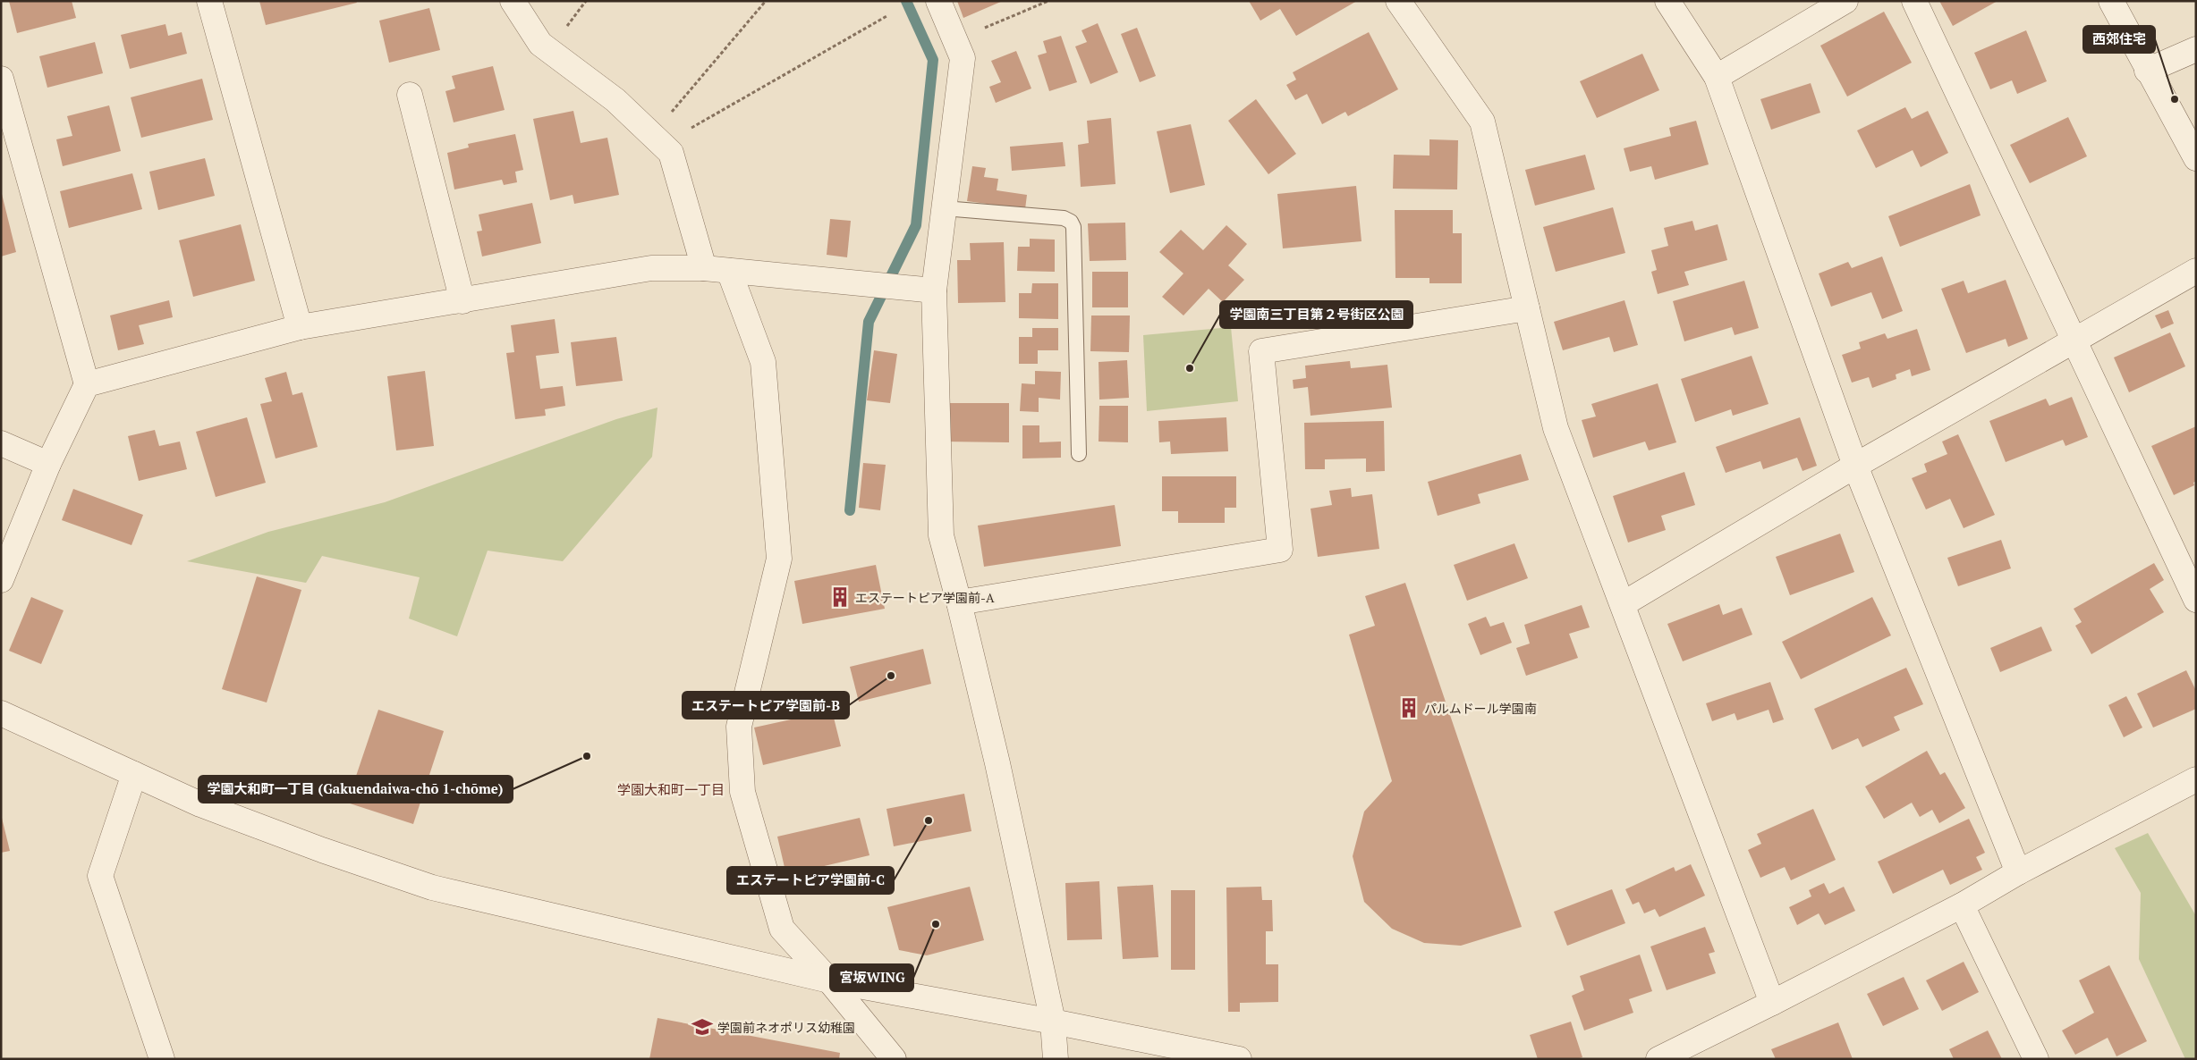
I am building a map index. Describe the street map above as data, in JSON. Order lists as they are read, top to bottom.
{
  "districts": ["学園大和町一丁目"],
  "places": {
    "other": [
      "西郊住宅",
      "学園南三丁目第２号街区公園",
      "エステートピア学園前-B",
      "学園大和町一丁目 (Gakuendaiwa-chō 1-chōme)",
      "エステートピア学園前-C",
      "宮坂WING"
    ],
    "building": ["エステートピア学園前-A", "パルムドール学園南"],
    "school or university": ["学園前ネオポリス幼稚園"]
  }
}
